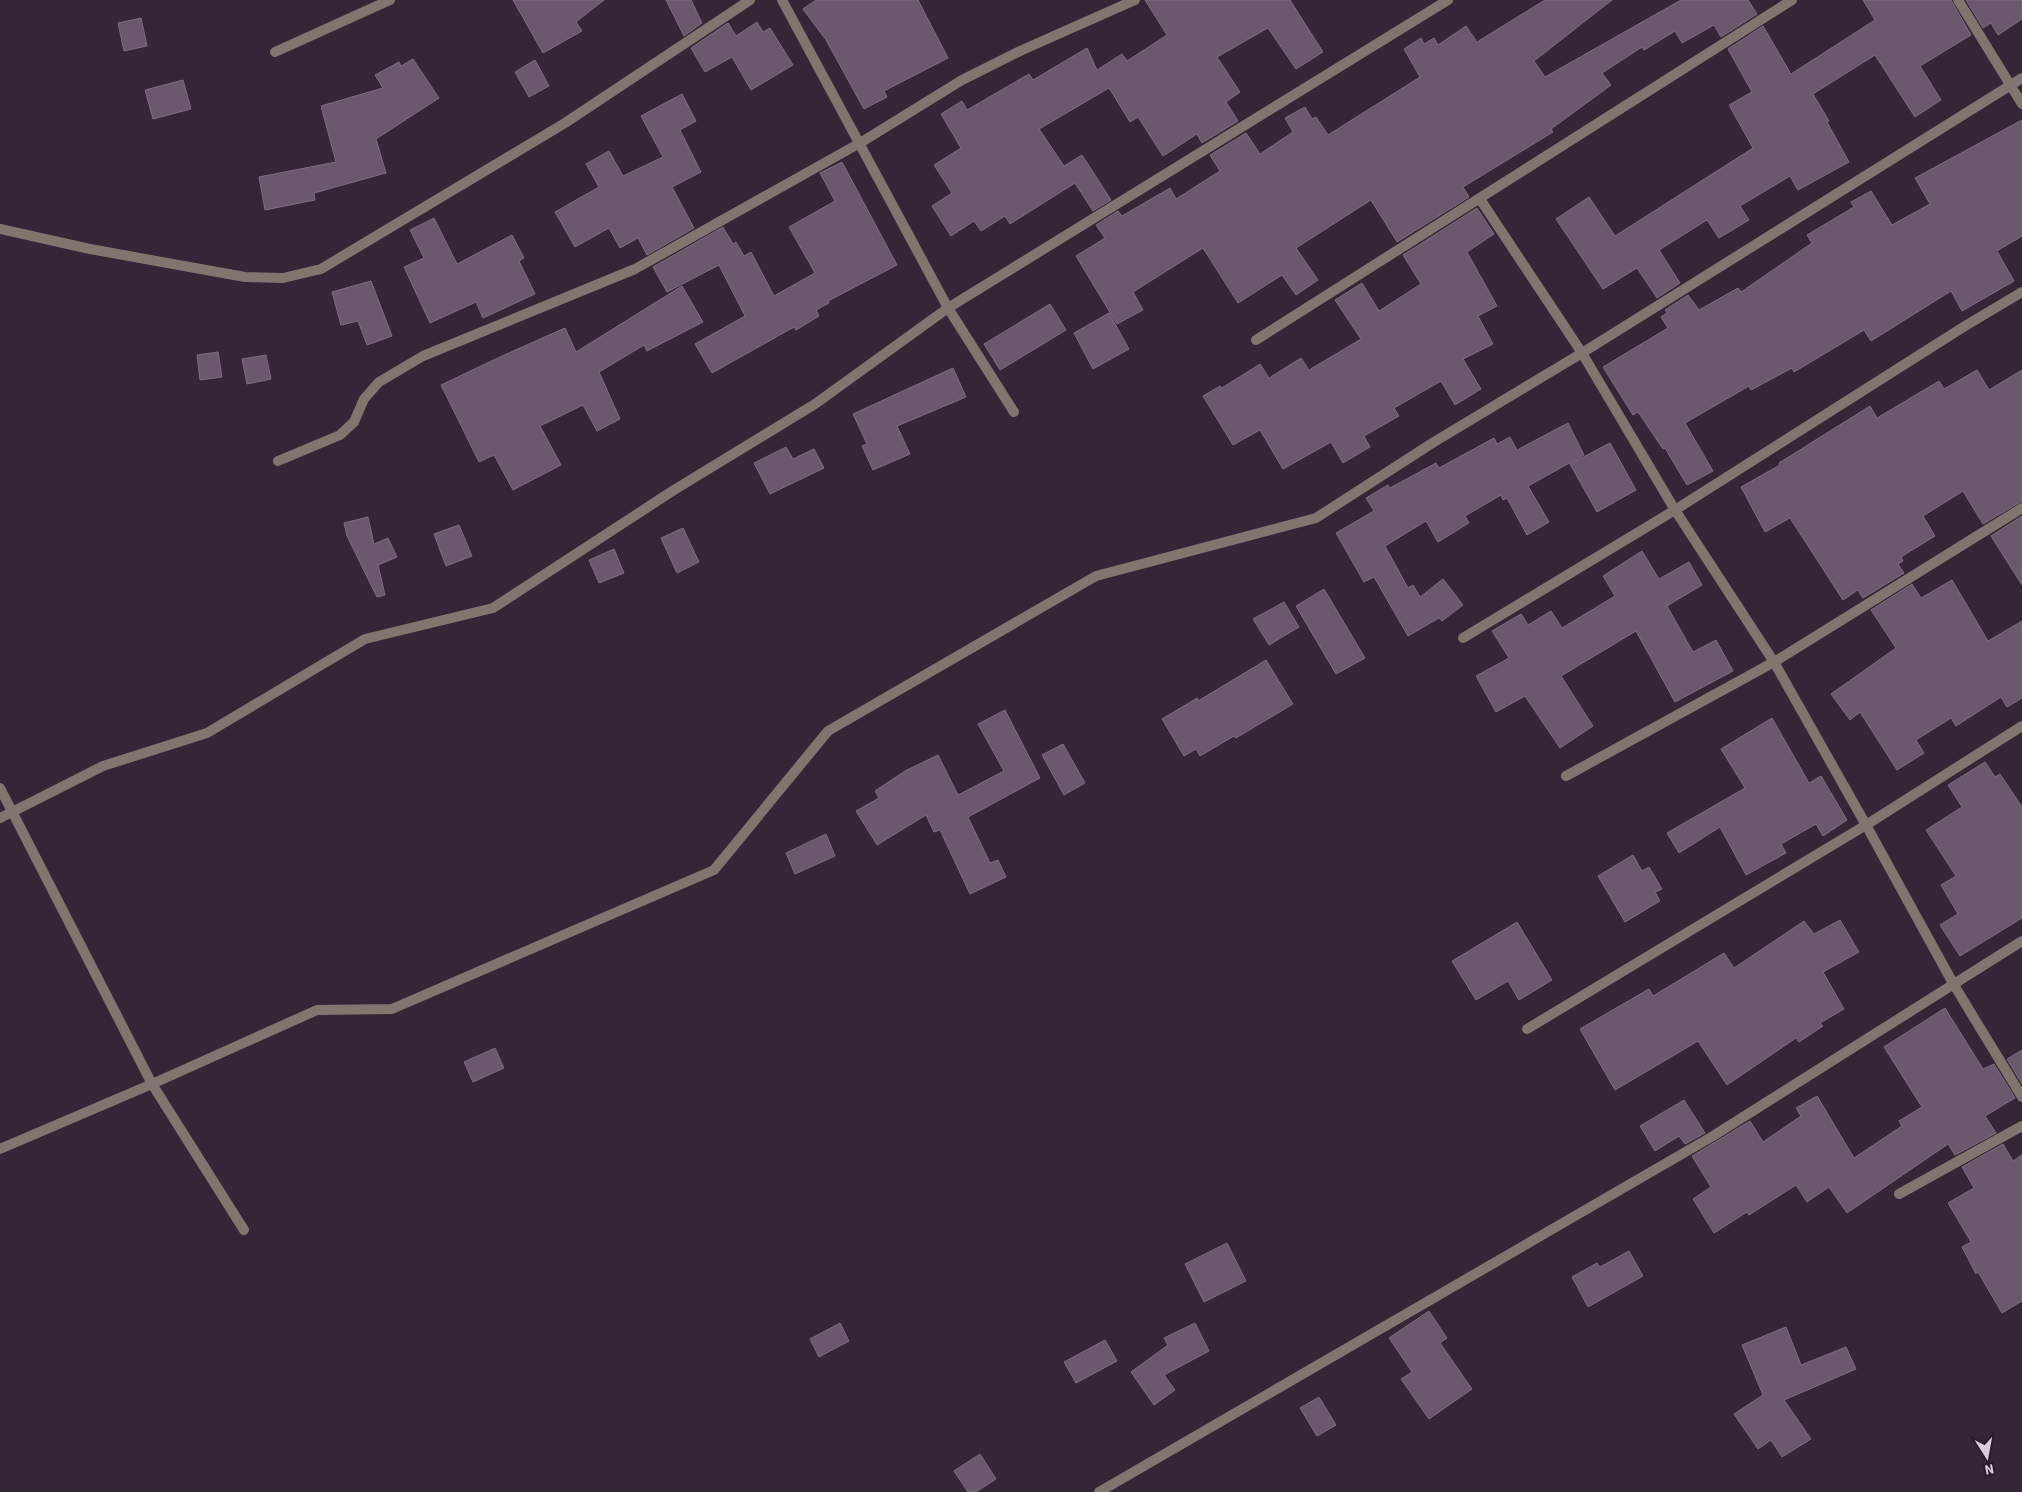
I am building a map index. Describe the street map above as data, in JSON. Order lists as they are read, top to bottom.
{
  "north": "bottom"
}
